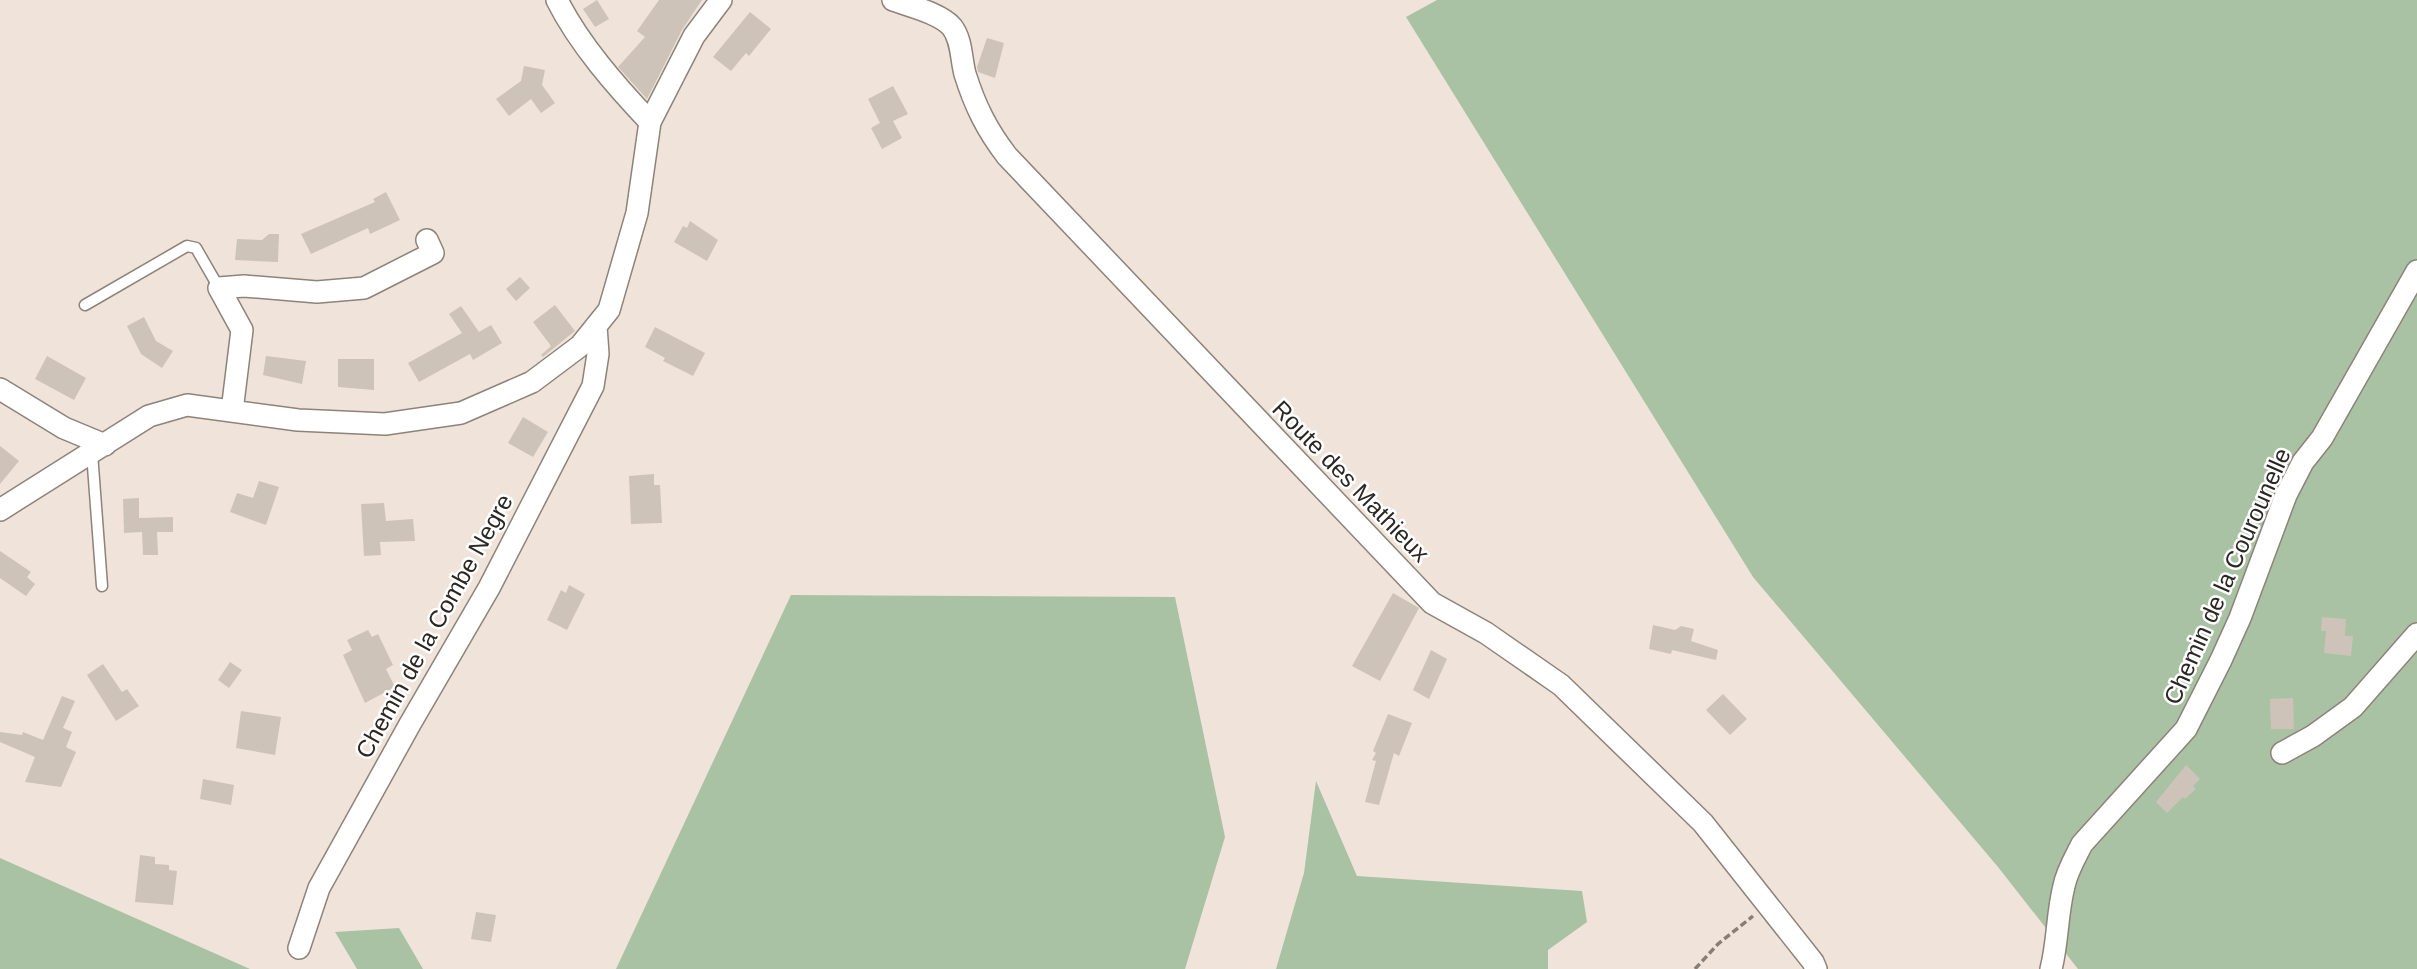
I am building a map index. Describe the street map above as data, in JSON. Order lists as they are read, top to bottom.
{
  "streets": {
    "street": ["Route des Mathieux", "Chemin de la Courounelle", "Chemin de la Combe Negre"]
  }
}
